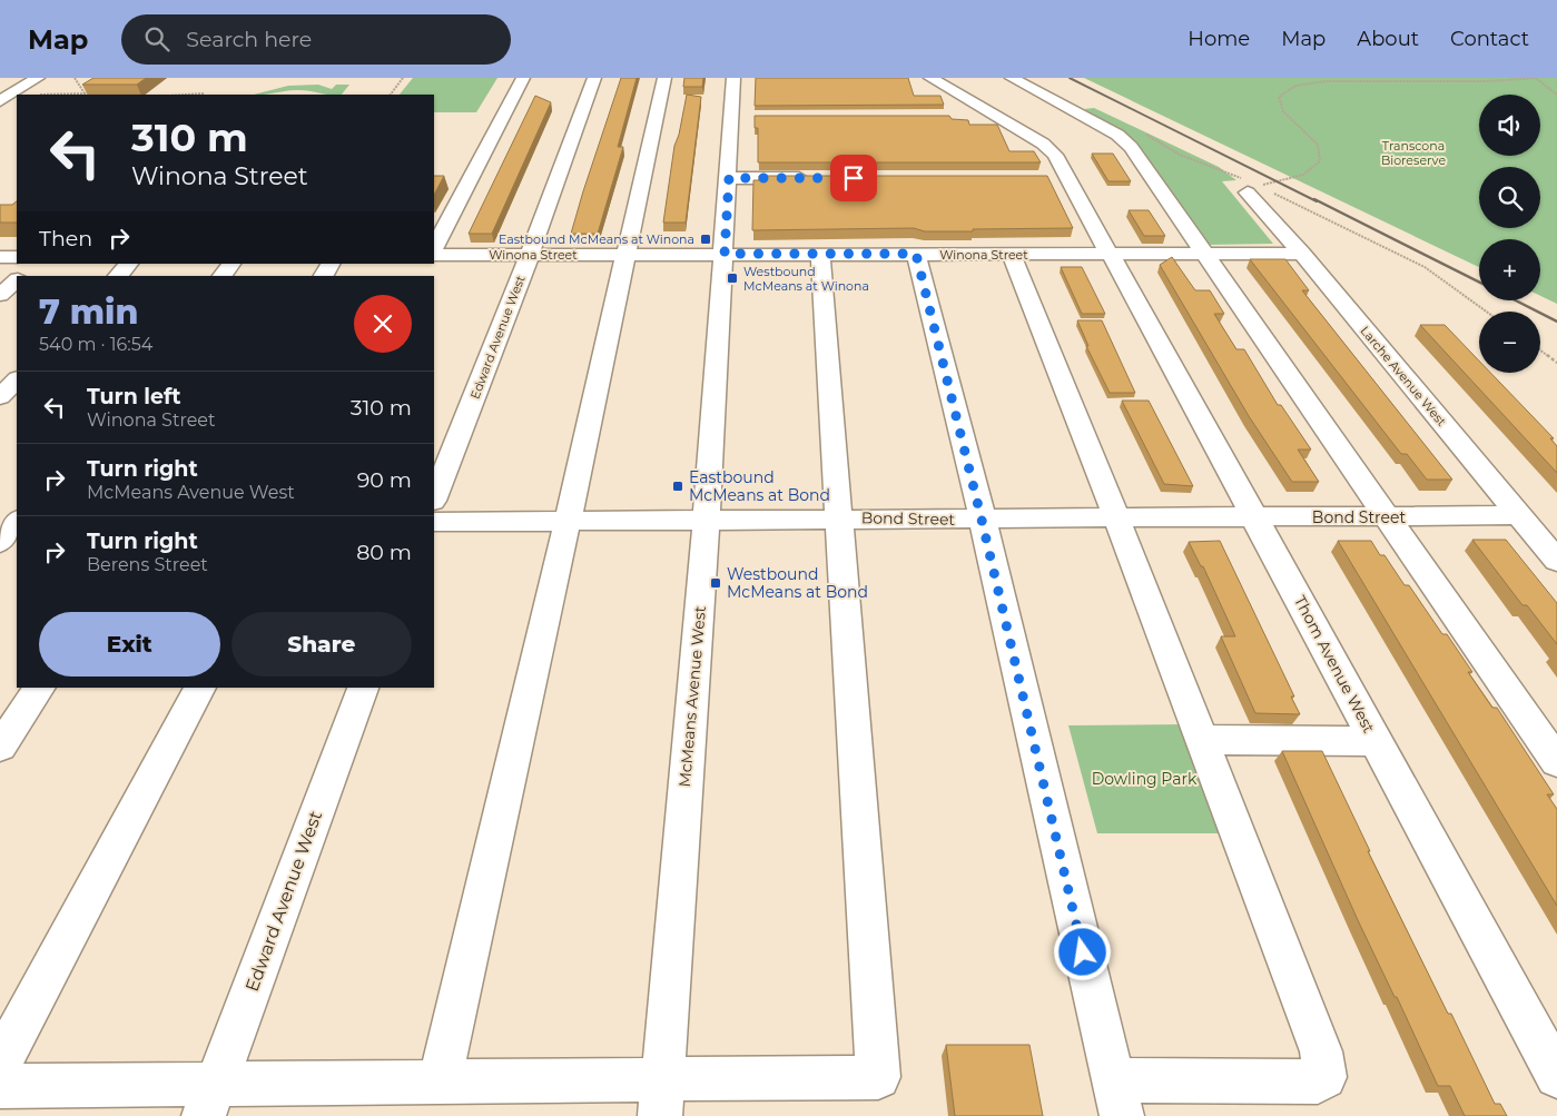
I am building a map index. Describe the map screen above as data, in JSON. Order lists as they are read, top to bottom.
{
  "streets": {
    "street": [
      "Winona Street",
      "Edward Avenue West",
      "Larche Avenue West",
      "Bond Street",
      "Thom Avenue West",
      "McMeans Avenue West"
    ]
  },
  "crossings": [
    ["Winona Street", "Edward Avenue West"],
    ["Winona Street", "Larche Avenue West"],
    ["Winona Street", "Thom Avenue West"],
    ["Winona Street", "McMeans Avenue West"],
    ["Larche Avenue West", "Bond Street"],
    ["Bond Street", "Thom Avenue West"],
    ["Bond Street", "McMeans Avenue West"]
  ],
  "parks": ["Transcona Bioreserve", "Dowling Park"],
  "places": {
    "transit": [
      "Eastbound McMeans at Winona",
      "Westbound McMeans at Winona",
      "Eastbound McMeans at Bond",
      "Westbound McMeans at Bond"
    ]
  },
  "page": {
    "header": "Map",
    "search": "Search here",
    "nav": [
      "Home",
      "Map",
      "About",
      "Contact"
    ],
    "map_buttons": ["+", "−"],
    "turn": ["310 m", "Winona Street"],
    "then": "Then",
    "heading": ["7 min", "540 m · 16:54"],
    "list": [
      {
        "name": "Turn left",
        "note": "Winona Street",
        "value": "310 m"
      },
      {
        "name": "Turn right",
        "note": "McMeans Avenue West",
        "value": "90 m"
      },
      {
        "name": "Turn right",
        "note": "Berens Street",
        "value": "80 m"
      }
    ],
    "buttons": ["Exit", "Share"]
  }
}
